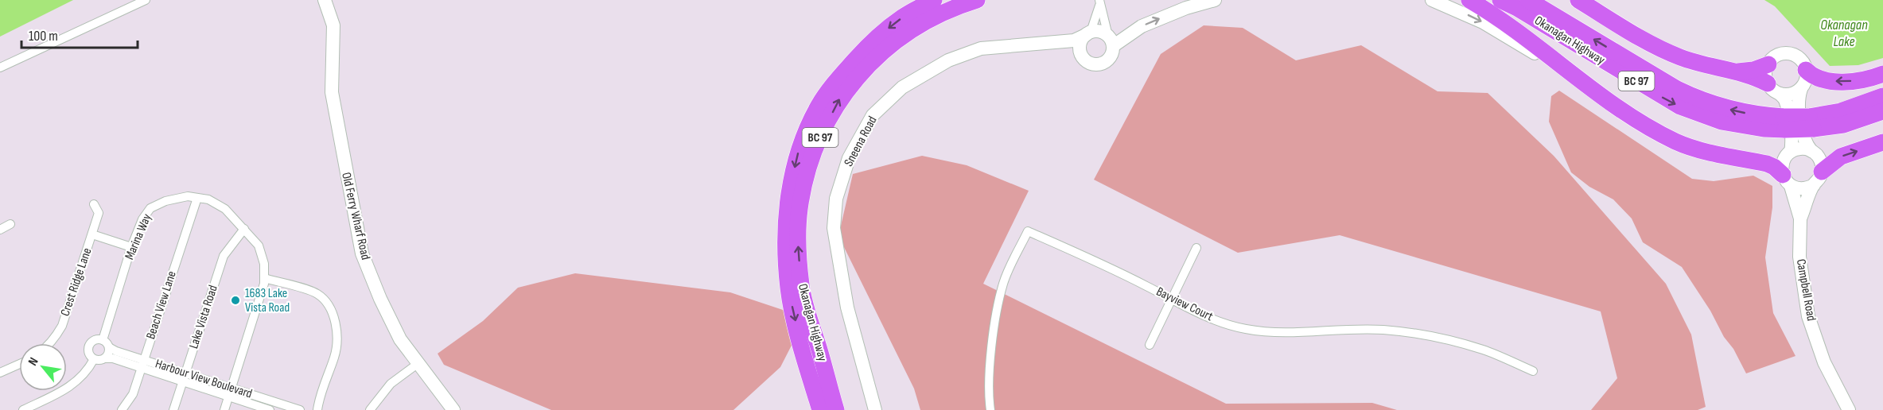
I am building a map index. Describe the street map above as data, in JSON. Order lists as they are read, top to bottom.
{
  "streets": {
    "highway": ["Okanagan Highway", "BC 97"],
    "street": [
      "Sneena Road",
      "Old Ferry Wharf Road",
      "Marina Way",
      "Crest Ridge Lane",
      "Campbell Road",
      "Bayview Court",
      "Beach View Lane",
      "Lake Vista Road",
      "Harbour View Boulevard"
    ]
  },
  "crossings": [
    ["Marina Way", "Beach View Lane"],
    ["Marina Way", "Lake Vista Road"],
    ["Marina Way", "Harbour View Boulevard"],
    ["Beach View Lane", "Harbour View Boulevard"],
    ["Lake Vista Road", "Harbour View Boulevard"]
  ],
  "water": ["Okanagan Lake"],
  "places": ["1683 Lake Vista Road"],
  "scale_bar": "100 m",
  "north": "top left"
}
